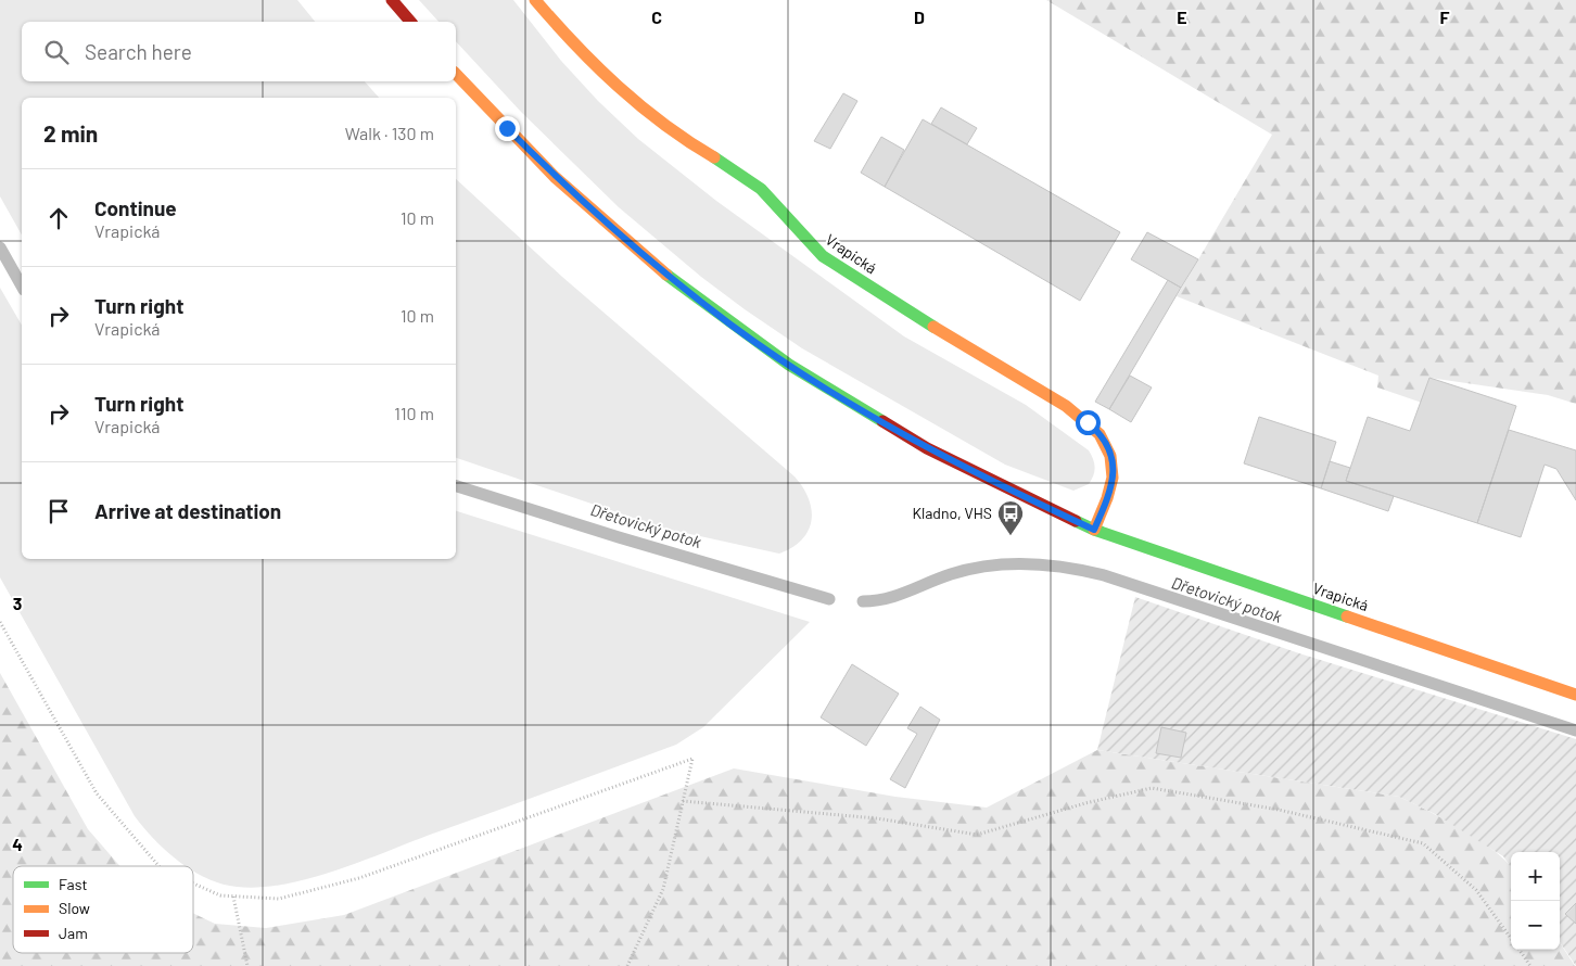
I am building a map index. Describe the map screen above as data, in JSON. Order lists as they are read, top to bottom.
{
  "streets": {
    "main road": ["Vrapická"]
  },
  "water": ["Dřetovický potok"],
  "places": {
    "bus stop": ["Kladno, VHS"]
  },
  "legend": ["Fast", "Slow", "Jam"],
  "page": {
    "search": "Search here",
    "heading": ["2 min", "Walk · 130 m"],
    "list": [
      ["Continue", "Vrapická", "10 m"],
      ["Turn right", "Vrapická", "10 m"],
      ["Turn right", "Vrapická", "110 m"],
      "Arrive at destination"
    ],
    "map_buttons": ["+", "−"]
  },
  "grid": {
    "columns": [
      "C",
      "D",
      "E",
      "F"
    ],
    "rows": ["3", "4"]
  }
}
